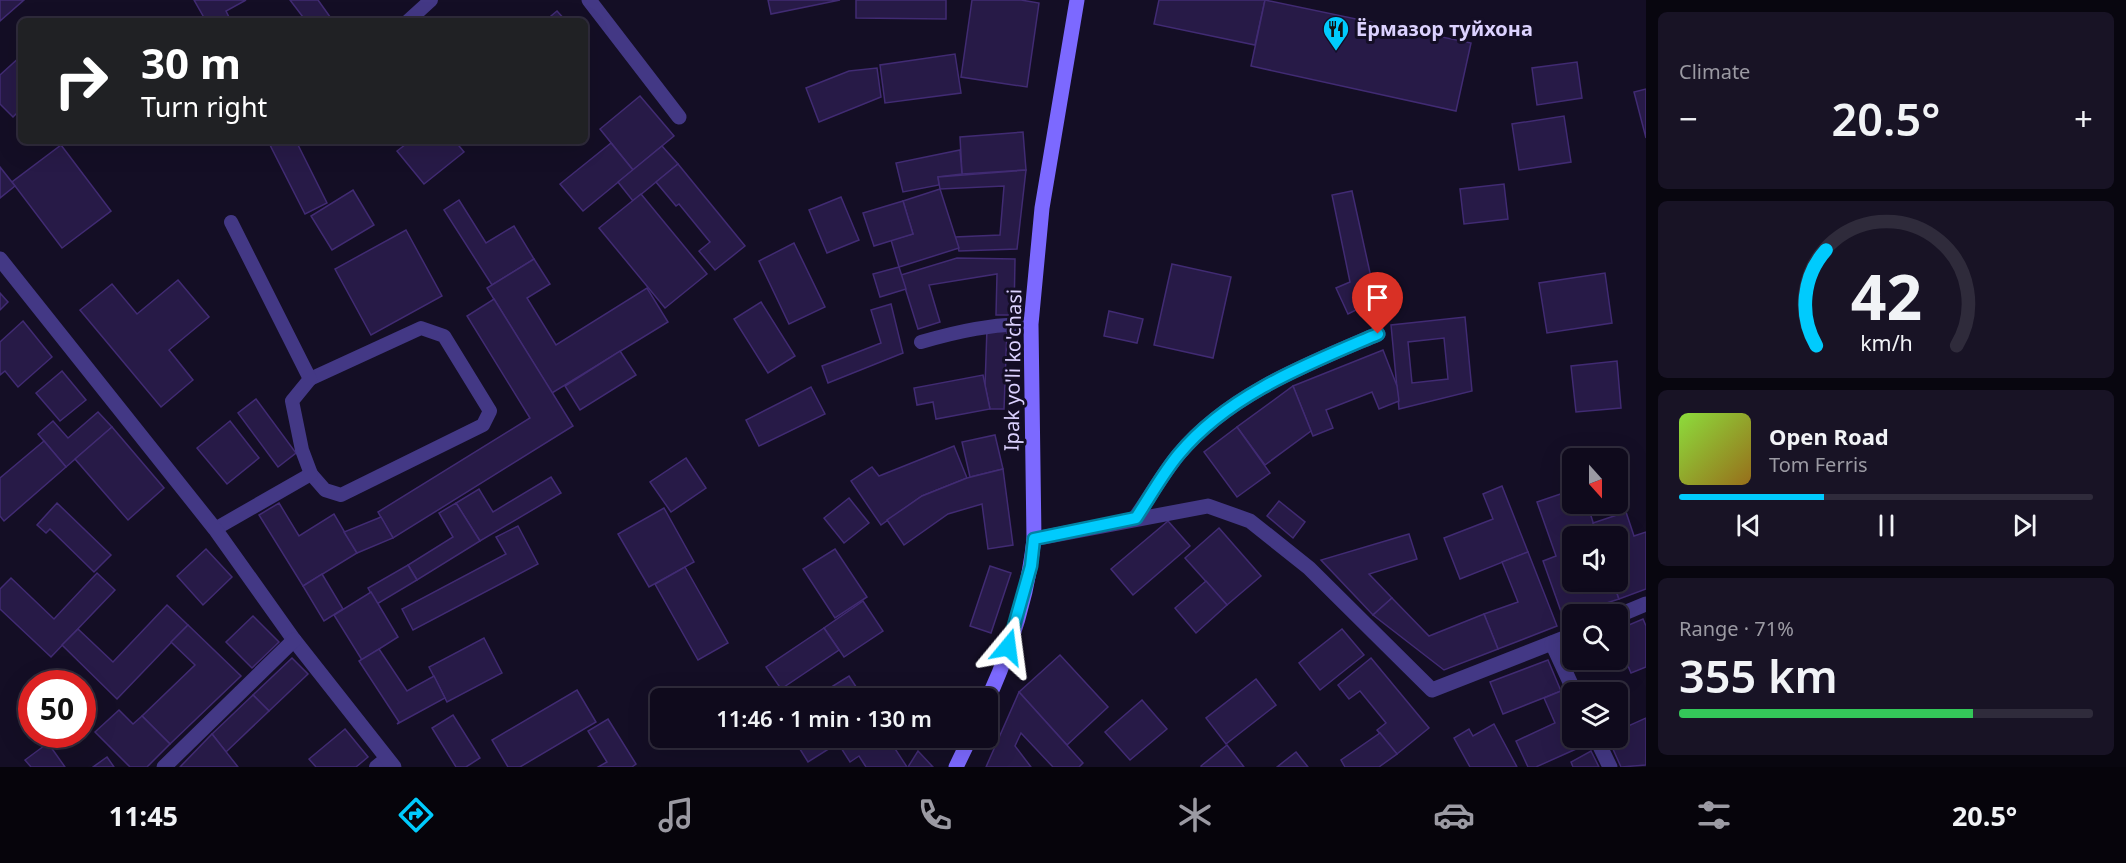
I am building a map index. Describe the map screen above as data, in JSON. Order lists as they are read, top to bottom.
{
  "streets": {
    "main road": ["Ipak yo'li ko'chasi"]
  },
  "places": {
    "restaurant": ["Ёрмазор туйхона"]
  },
  "north": "bottom",
  "page": {
    "tile": [
      "Climate",
      ["Range · 71%", "355 km"]
    ],
    "turn": ["30 m", "Turn right"],
    "heat": ["−", "20.5°", "+"],
    "song": ["Open Road", "Tom Ferris"],
    "limit": "50",
    "trip": "11:46 · 1 min · 130 m",
    "tabs": ["11:45", "20.5°"],
    "gauge": ["42", "km/h"]
  }
}
